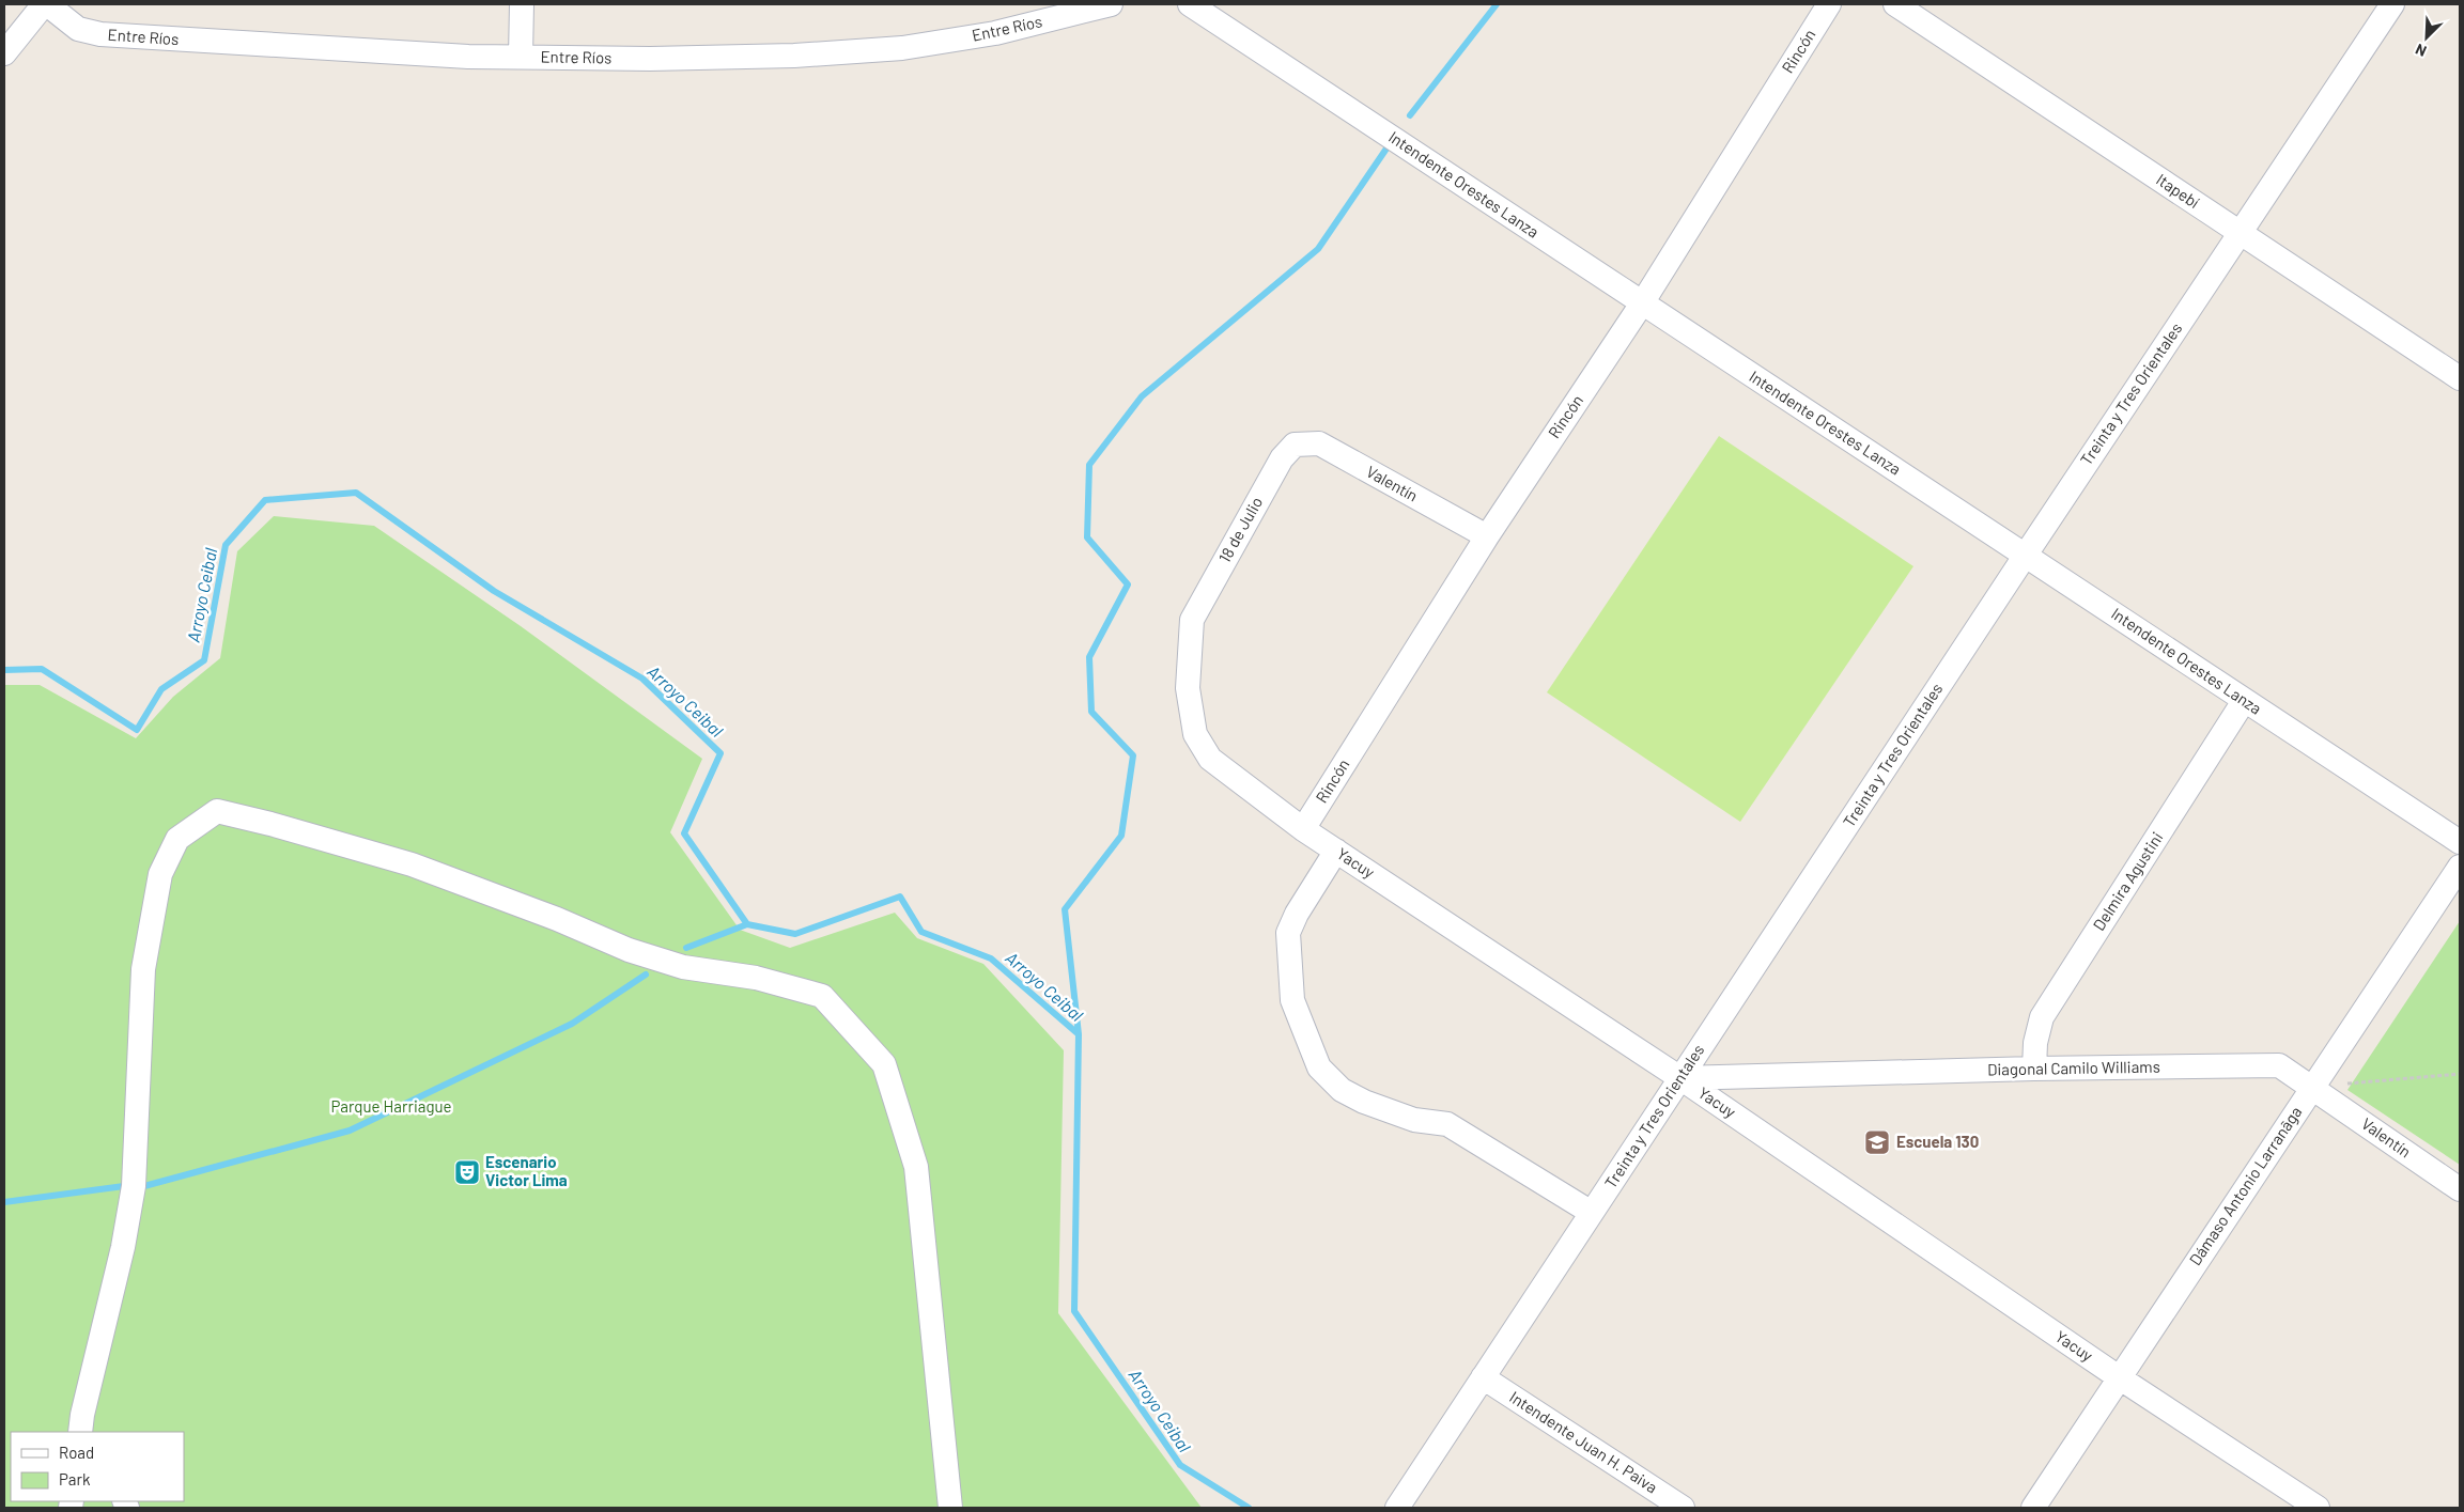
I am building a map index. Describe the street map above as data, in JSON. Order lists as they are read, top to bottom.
{
  "streets": {
    "street": [
      "Entre Ríos",
      "Rincón",
      "Intendente Orestes Lanza",
      "Itapebí",
      "Treinta y Tres Orientales",
      "Valentín",
      "18 de Julio",
      "Yacuy",
      "Delmira Agustini",
      "Diagonal Camilo Williams",
      "Dámaso Antonio Larranãga",
      "Intendente Juan H. Paiva"
    ]
  },
  "crossings": [
    ["Rincón", "Intendente Orestes Lanza"],
    ["Rincón", "Valentín"],
    ["Rincón", "Yacuy"],
    ["Intendente Orestes Lanza", "Treinta y Tres Orientales"],
    ["Intendente Orestes Lanza", "Delmira Agustini"],
    ["Itapebí", "Treinta y Tres Orientales"],
    ["Treinta y Tres Orientales", "Yacuy"],
    ["Treinta y Tres Orientales", "Diagonal Camilo Williams"],
    ["Treinta y Tres Orientales", "Intendente Juan H. Paiva"],
    ["Valentín", "18 de Julio"],
    ["Valentín", "Diagonal Camilo Williams"],
    ["Valentín", "Dámaso Antonio Larranãga"],
    ["18 de Julio", "Yacuy"],
    ["Yacuy", "Diagonal Camilo Williams"],
    ["Yacuy", "Dámaso Antonio Larranãga"],
    ["Delmira Agustini", "Diagonal Camilo Williams"],
    ["Diagonal Camilo Williams", "Dámaso Antonio Larranãga"]
  ],
  "water": ["Arroyo Ceibal"],
  "parks": ["Parque Harriague"],
  "places": {
    "school or university": ["Escuela 130"],
    "theatre": ["Escenario Victor Lima"]
  },
  "legend": ["Road", "Park"],
  "north": "bottom left"
}
